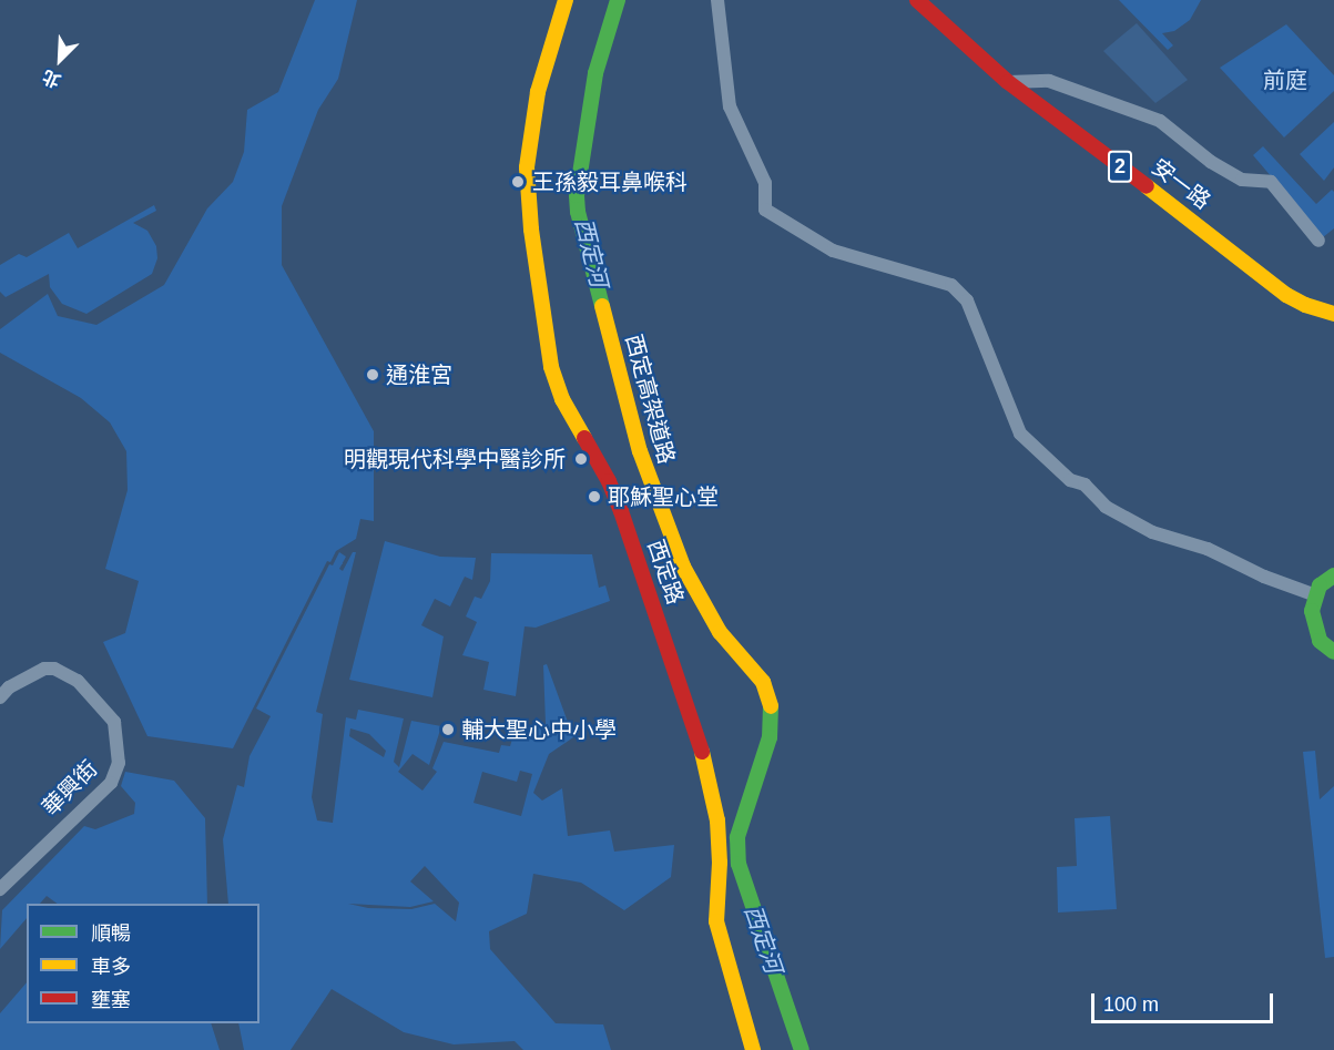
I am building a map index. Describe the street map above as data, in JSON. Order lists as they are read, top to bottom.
{
  "streets": {
    "street": [
      "2",
      "安一路",
      "西定高架道路",
      "西定路",
      "華興街"
    ]
  },
  "water": ["西定河"],
  "parks": ["前庭"],
  "places": [
    "王孫毅耳鼻喉科",
    "通淮宮",
    "明觀現代科學中醫診所",
    "耶穌聖心堂",
    "輔大聖心中小學"
  ],
  "legend": ["順暢", "車多", "壅塞"],
  "scale_bar": "100 m",
  "north": "bottom left"
}
